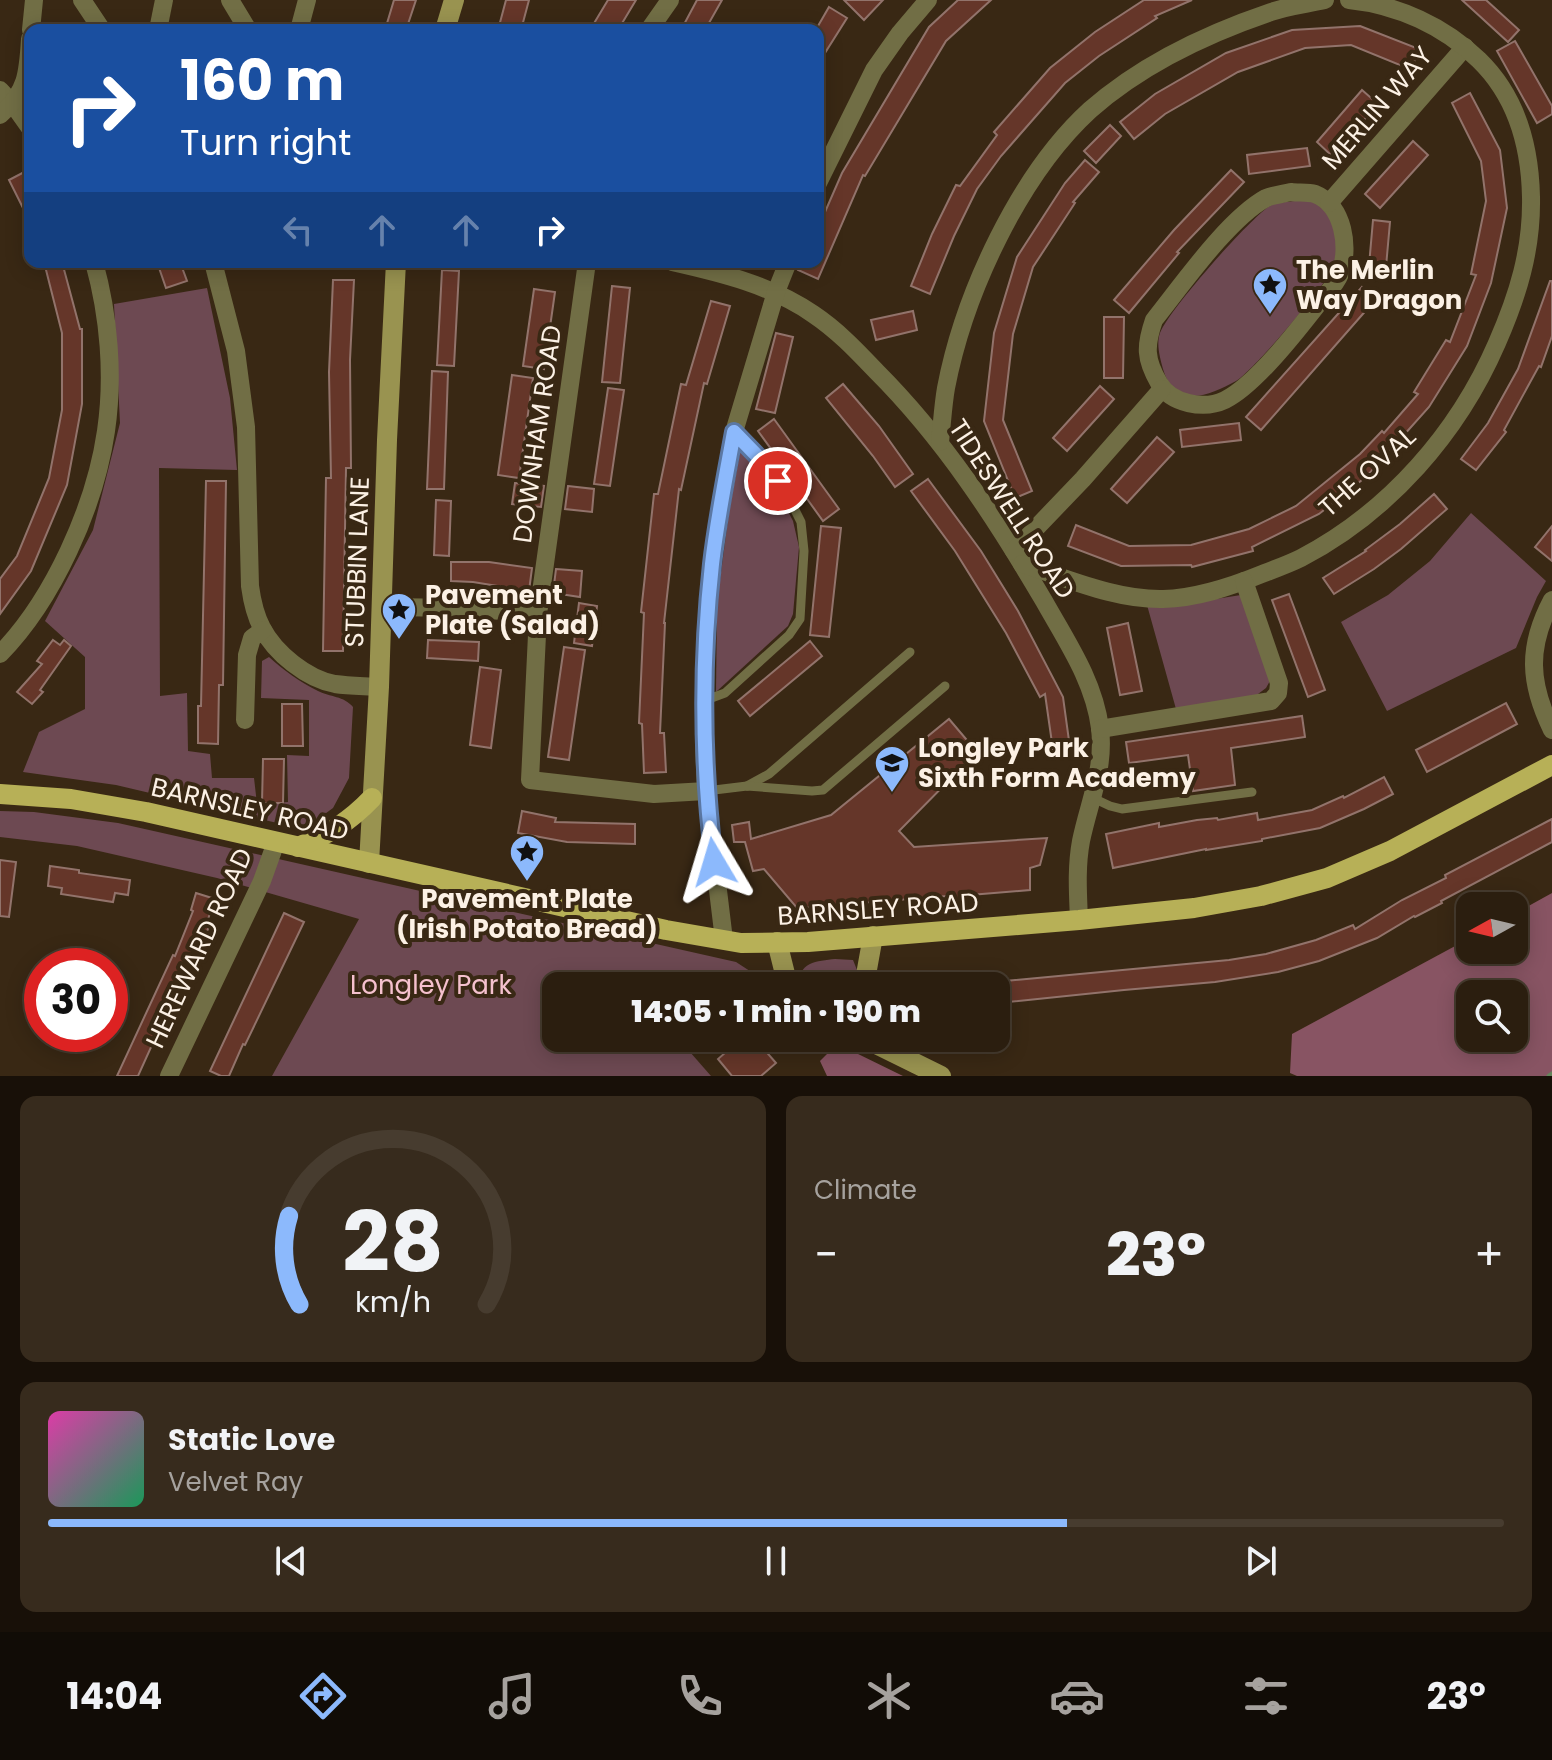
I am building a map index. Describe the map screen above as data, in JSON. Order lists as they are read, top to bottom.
{
  "streets": {
    "main road": ["STUBBIN LANE", "BARNSLEY ROAD"],
    "street": [
      "MERLIN WAY",
      "DOWNHAM ROAD",
      "THE OVAL",
      "TIDESWELL ROAD",
      "HEREWARD ROAD"
    ]
  },
  "crossings": [
    ["MERLIN WAY", "THE OVAL"],
    ["THE OVAL", "TIDESWELL ROAD"],
    ["TIDESWELL ROAD", "BARNSLEY ROAD"],
    ["STUBBIN LANE", "BARNSLEY ROAD"],
    ["BARNSLEY ROAD", "HEREWARD ROAD"]
  ],
  "parks": ["Longley Park"],
  "places": {
    "place": ["The Merlin Way Dragon", "Pavement Plate (Salad)", "Pavement Plate (Irish Potato Bread)"],
    "school or university": ["Longley Park Sixth Form Academy"]
  },
  "north": "left",
  "page": {
    "turn": ["160 m", "Turn right"],
    "limit": "30",
    "trip": "14:05 · 1 min · 190 m",
    "tile": "Climate",
    "heat": ["−", "23°", "+"],
    "song": ["Static Love", "Velvet Ray"],
    "tabs": ["14:04", "23°"],
    "gauge": ["28", "km/h"]
  }
}
